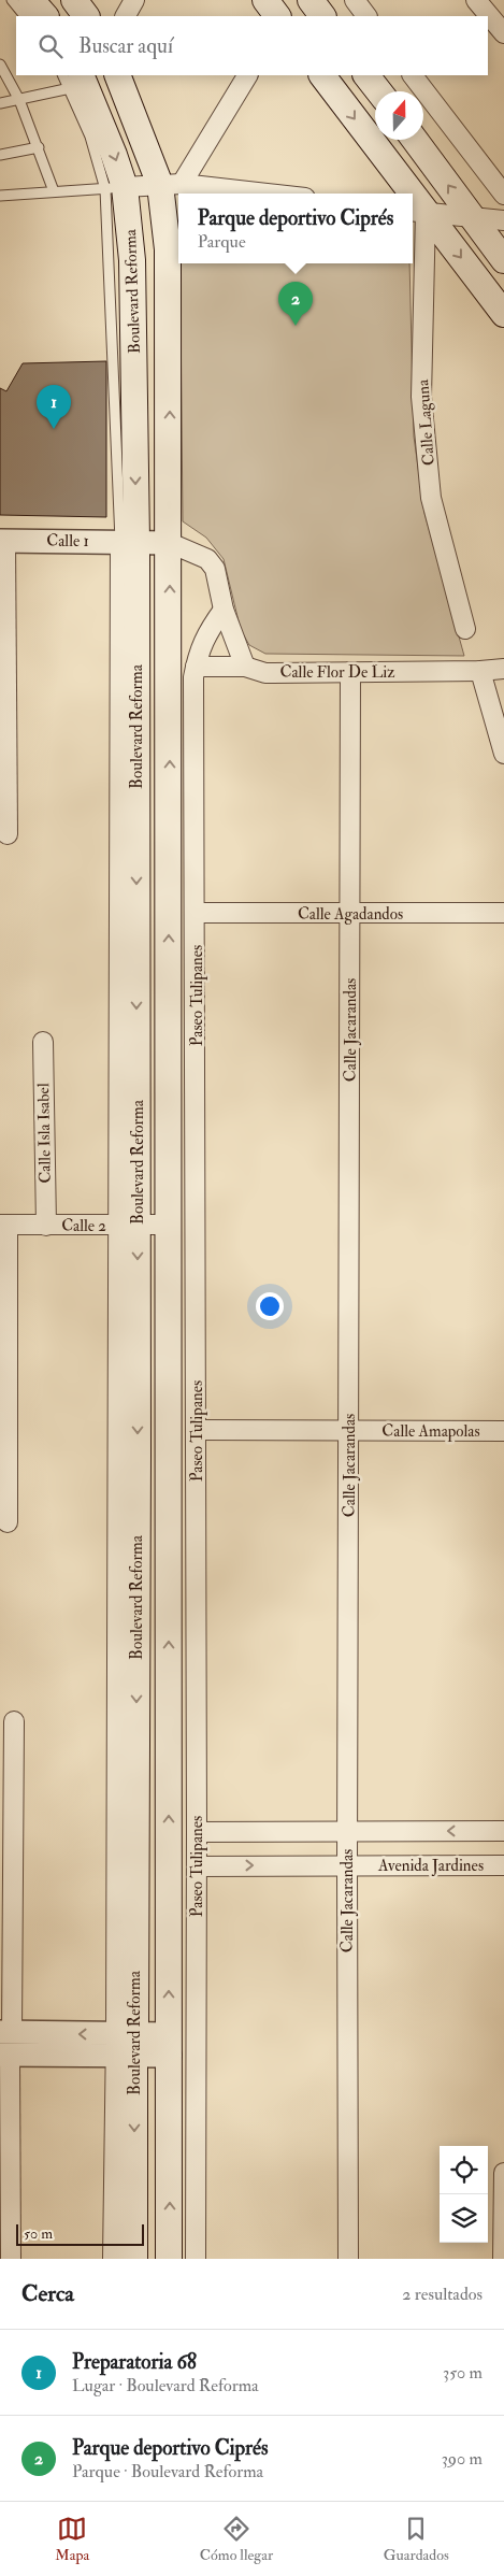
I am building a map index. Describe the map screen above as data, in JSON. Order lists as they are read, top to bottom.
{
  "streets": {
    "main road": ["Boulevard Reforma"],
    "street": [
      "Calle Laguna",
      "Calle 1",
      "Calle Flor De Liz",
      "Calle Agadandos",
      "Paseo Tulipanes",
      "Calle Jacarandas",
      "Calle Isla Isabel",
      "Calle 2",
      "Calle Amapolas",
      "Avenida Jardines"
    ]
  },
  "crossings": [
    ["Boulevard Reforma", "Calle 1"],
    ["Boulevard Reforma", "Calle 2"],
    ["Calle Flor De Liz", "Paseo Tulipanes"],
    ["Calle Flor De Liz", "Calle Jacarandas"],
    ["Calle Agadandos", "Paseo Tulipanes"],
    ["Calle Agadandos", "Calle Jacarandas"],
    ["Paseo Tulipanes", "Calle Amapolas"],
    ["Paseo Tulipanes", "Avenida Jardines"],
    ["Calle Jacarandas", "Calle Amapolas"],
    ["Calle Jacarandas", "Avenida Jardines"],
    ["Calle Isla Isabel", "Calle 2"]
  ],
  "scale_bar": "50 m",
  "north": "top",
  "page": {
    "search": "Buscar aquí",
    "popup": ["Parque deportivo Ciprés", "Parque"],
    "pins": ["2", "1"],
    "scale": "50 m",
    "heading": ["Cerca", "2 resultados"],
    "list": [
      {
        "mark": "1",
        "name": "Preparatoria 68",
        "note": "Lugar · Boulevard Reforma",
        "value": "350 m"
      },
      {
        "mark": "2",
        "name": "Parque deportivo Ciprés",
        "note": "Parque · Boulevard Reforma",
        "value": "390 m"
      }
    ],
    "nav": ["Mapa", "Cómo llegar", "Guardados"]
  }
}
